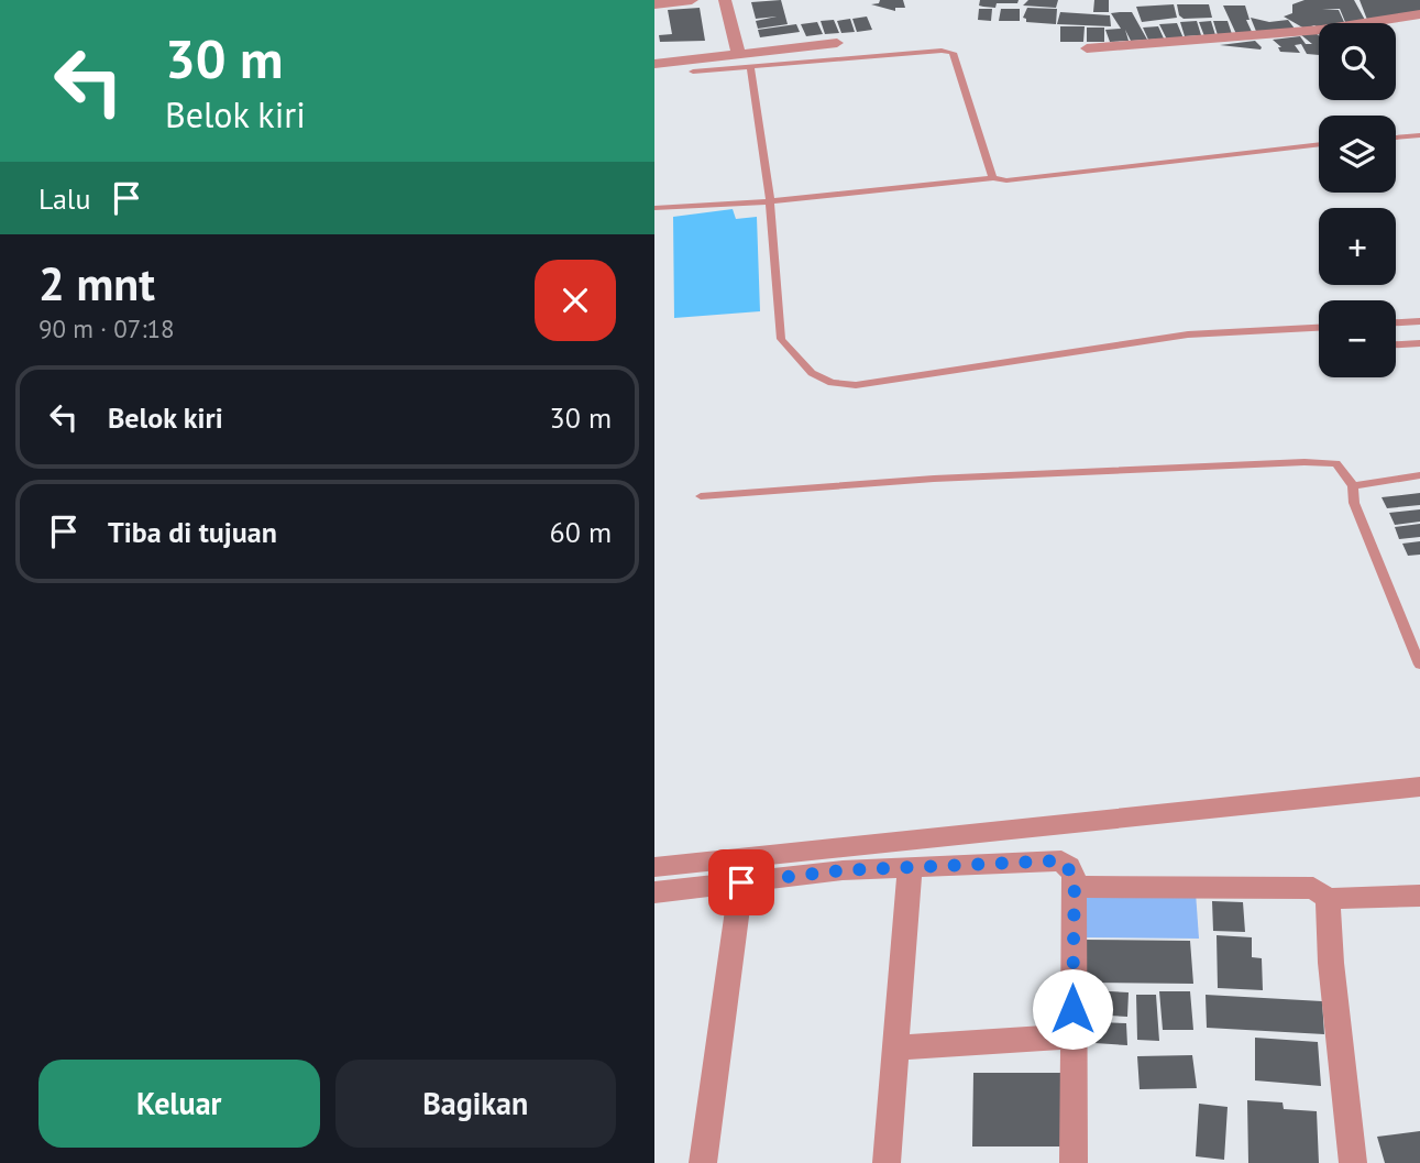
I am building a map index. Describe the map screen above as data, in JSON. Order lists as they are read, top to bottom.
{
  "page": {
    "turn": ["30 m", "Belok kiri"],
    "map_buttons": ["+", "−"],
    "then": "Lalu",
    "heading": ["2 mnt", "90 m · 07:18"],
    "list": [
      {
        "name": "Belok kiri",
        "value": "30 m"
      },
      {
        "name": "Tiba di tujuan",
        "value": "60 m"
      }
    ],
    "buttons": ["Keluar", "Bagikan"]
  }
}
